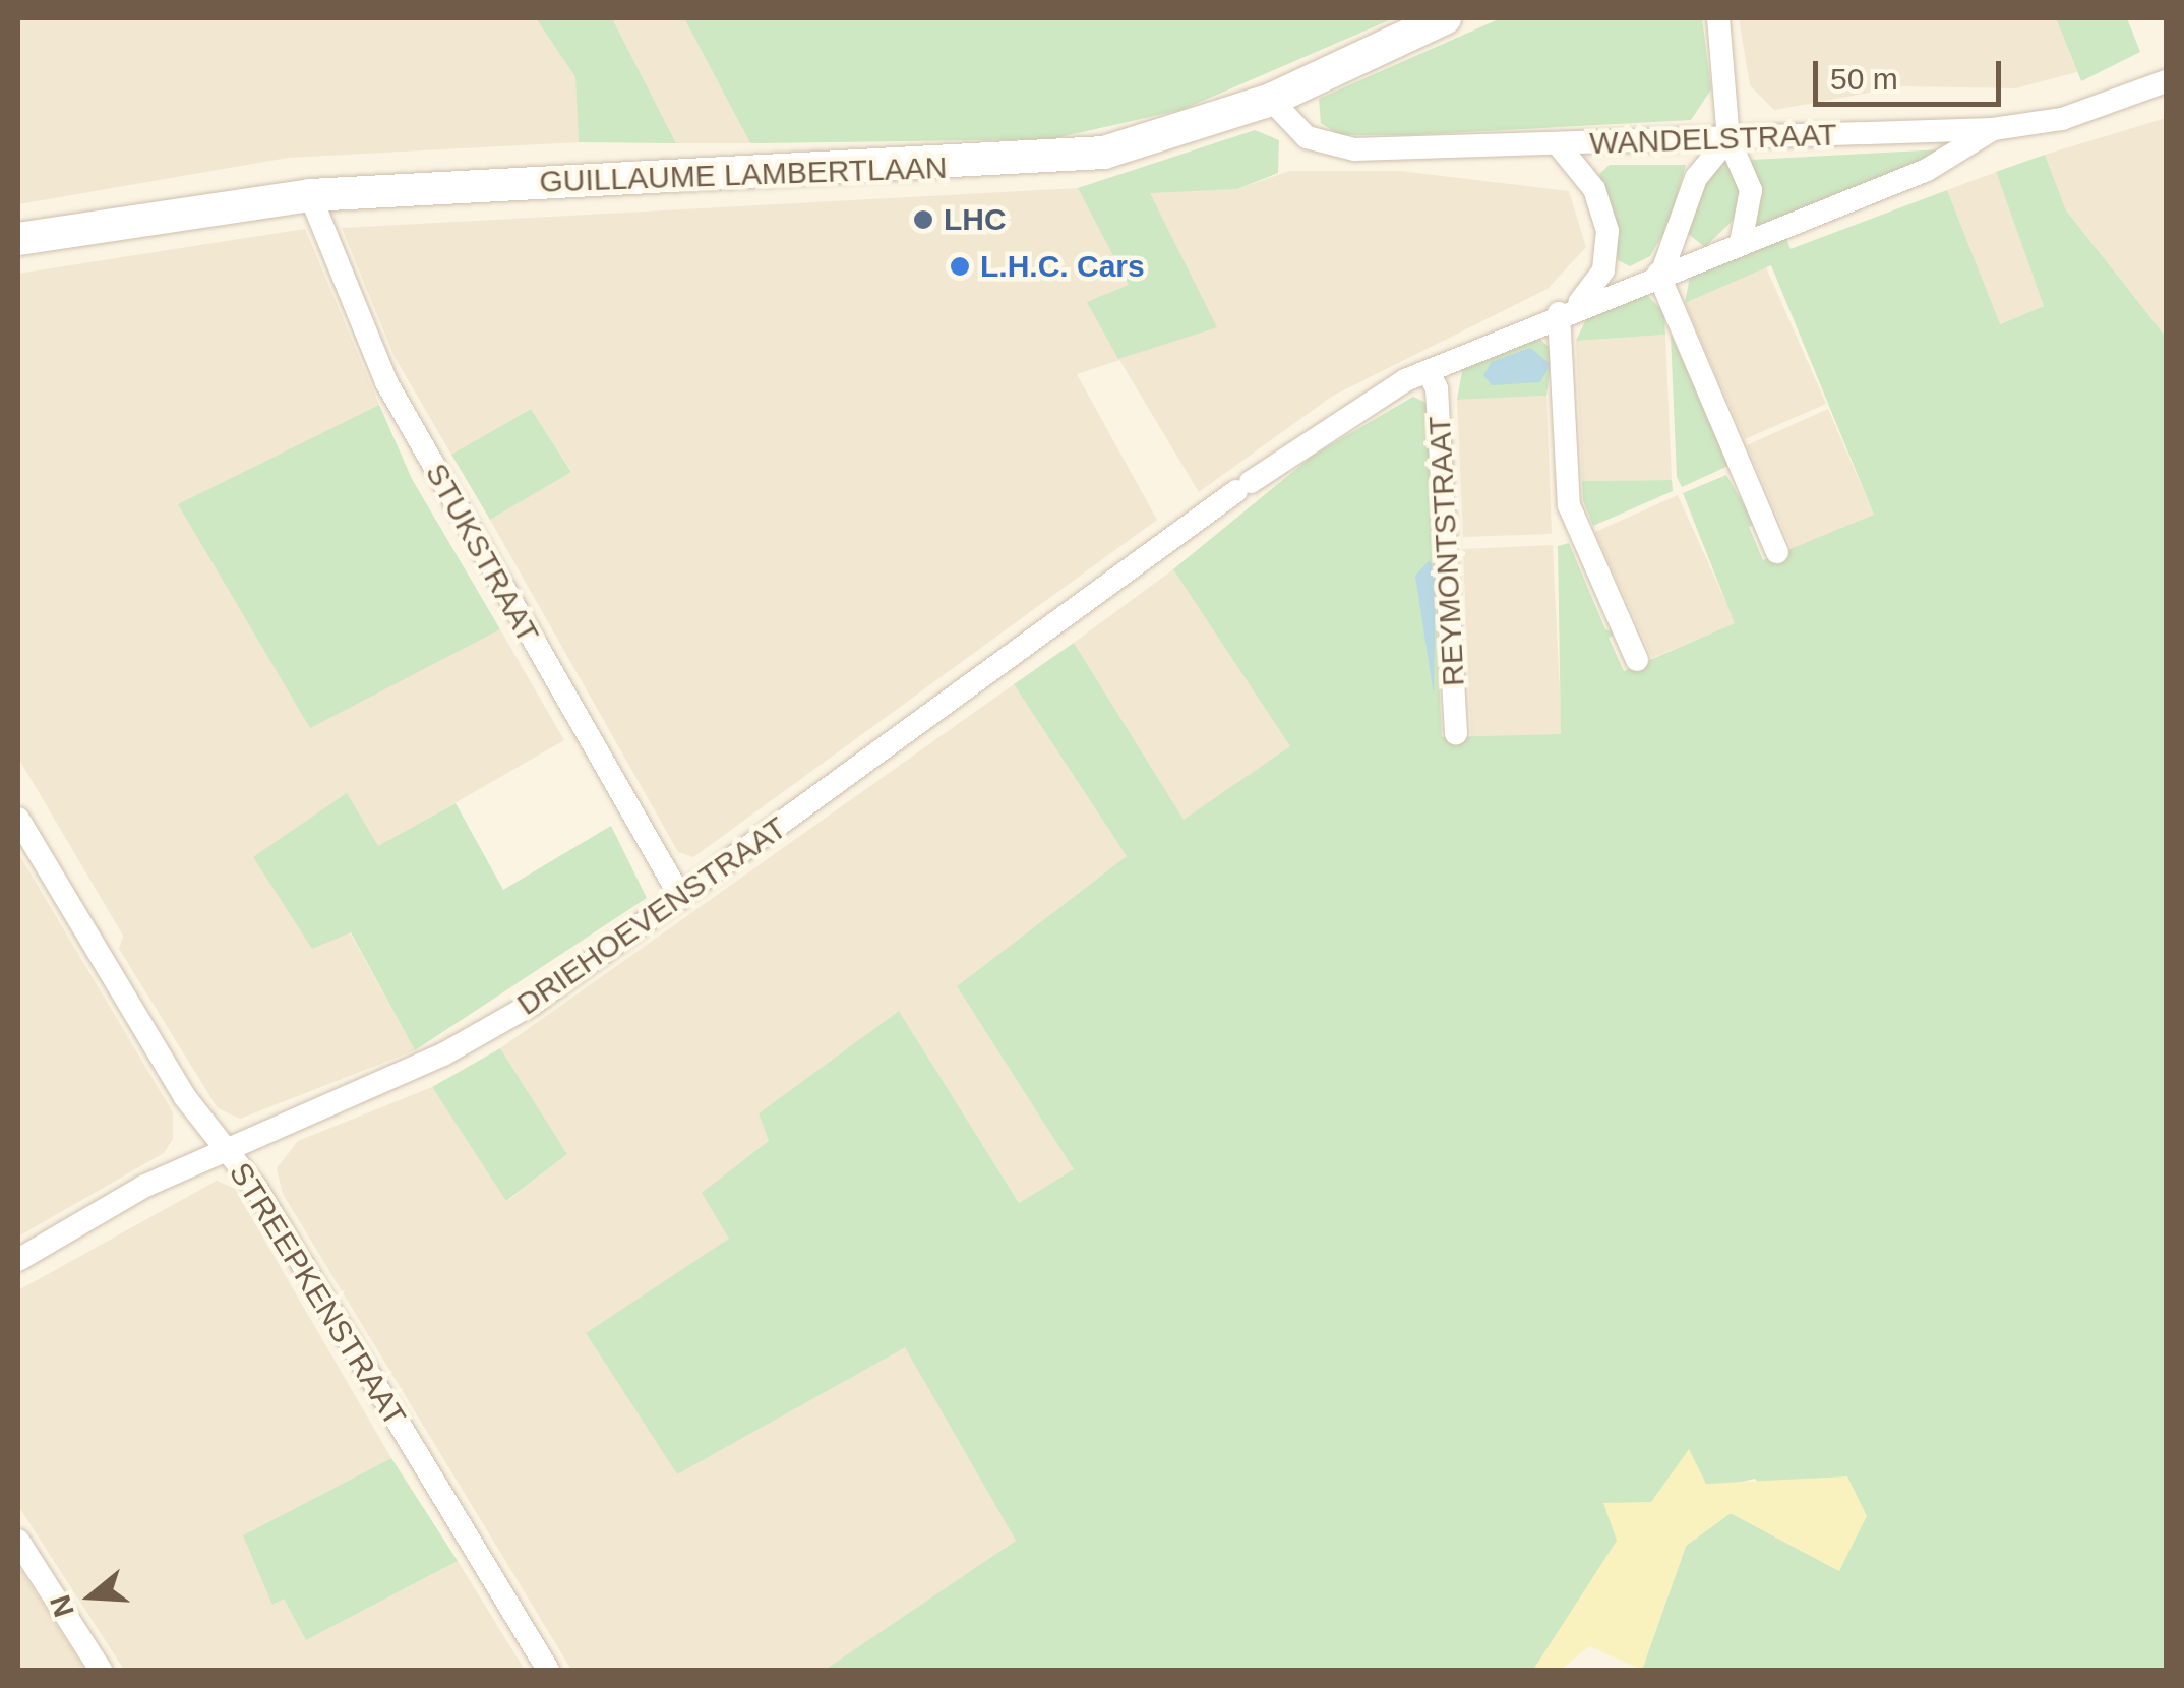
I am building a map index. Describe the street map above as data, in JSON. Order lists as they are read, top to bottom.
{
  "streets": {
    "street": [
      "WANDELSTRAAT",
      "GUILLAUME LAMBERTLAAN",
      "REYMONTSTRAAT",
      "STUKSTRAAT",
      "DRIEHOEVENSTRAAT",
      "STREEPKENSTRAAT"
    ]
  },
  "crossings": [
    ["WANDELSTRAAT", "GUILLAUME LAMBERTLAAN"],
    ["WANDELSTRAAT", "DRIEHOEVENSTRAAT"],
    ["GUILLAUME LAMBERTLAAN", "STUKSTRAAT"],
    ["REYMONTSTRAAT", "DRIEHOEVENSTRAAT"],
    ["STUKSTRAAT", "DRIEHOEVENSTRAAT"],
    ["DRIEHOEVENSTRAAT", "STREEPKENSTRAAT"]
  ],
  "places": ["LHC", "L.H.C. Cars"],
  "scale_bar": "50 m",
  "north": "left"
}
